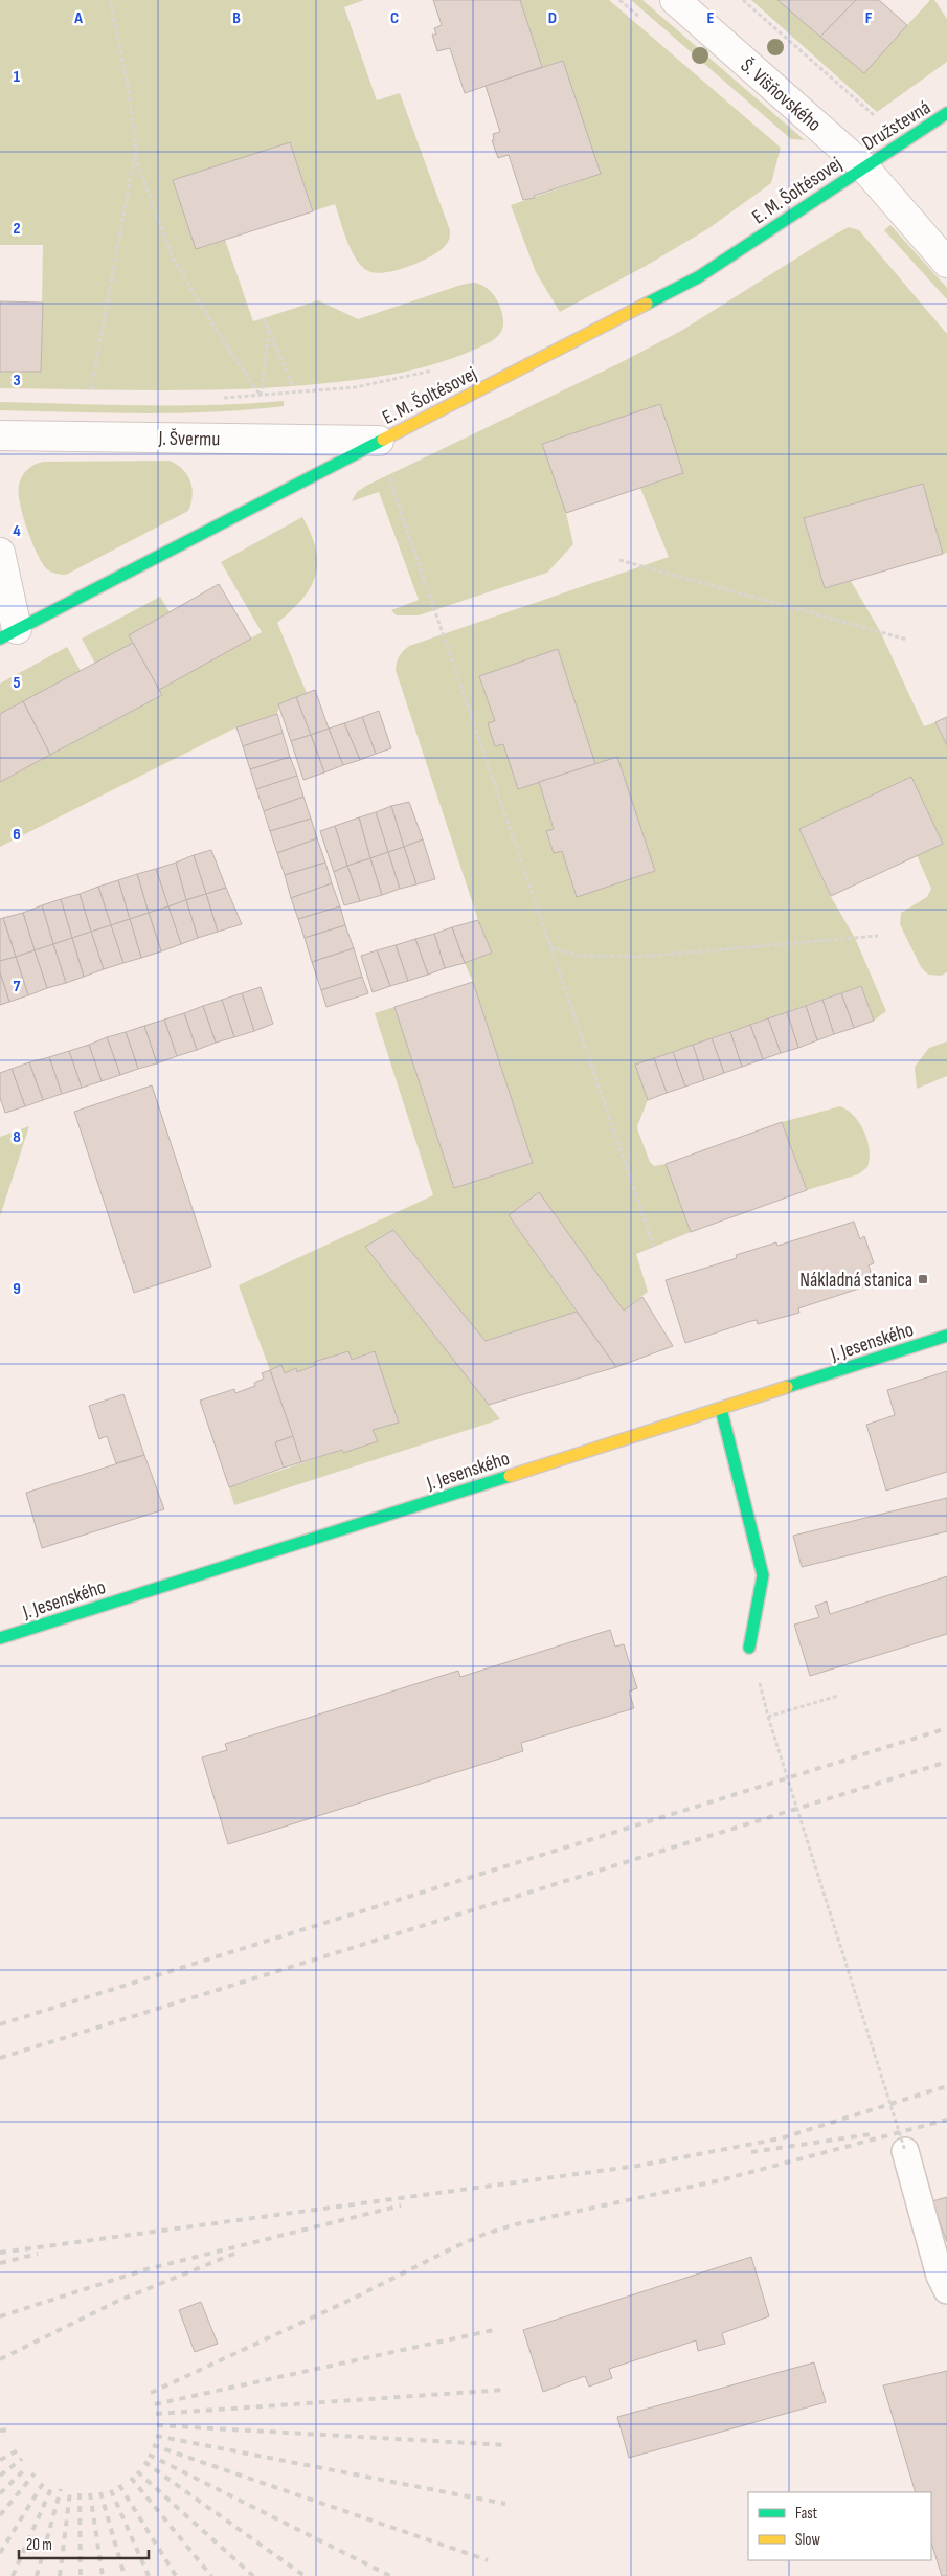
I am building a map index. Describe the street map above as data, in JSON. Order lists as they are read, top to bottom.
{
  "streets": {
    "street": [
      "Š. Višňovského",
      "Družstevná",
      "E. M. Šoltésovej",
      "J. Švermu",
      "J. Jesenského"
    ]
  },
  "crossings": [
    ["Š. Višňovského", "Družstevná"],
    ["Š. Višňovského", "E. M. Šoltésovej"],
    ["Družstevná", "E. M. Šoltésovej"],
    ["E. M. Šoltésovej", "J. Švermu"]
  ],
  "places": {
    "transit": ["Nákladná stanica"]
  },
  "legend": ["Fast", "Slow"],
  "scale_bar": "20 m",
  "grid": {
    "columns": [
      "A",
      "B",
      "C",
      "D",
      "E",
      "F"
    ],
    "rows": [
      "1",
      "2",
      "3",
      "4",
      "5",
      "6",
      "7",
      "8",
      "9"
    ]
  }
}
